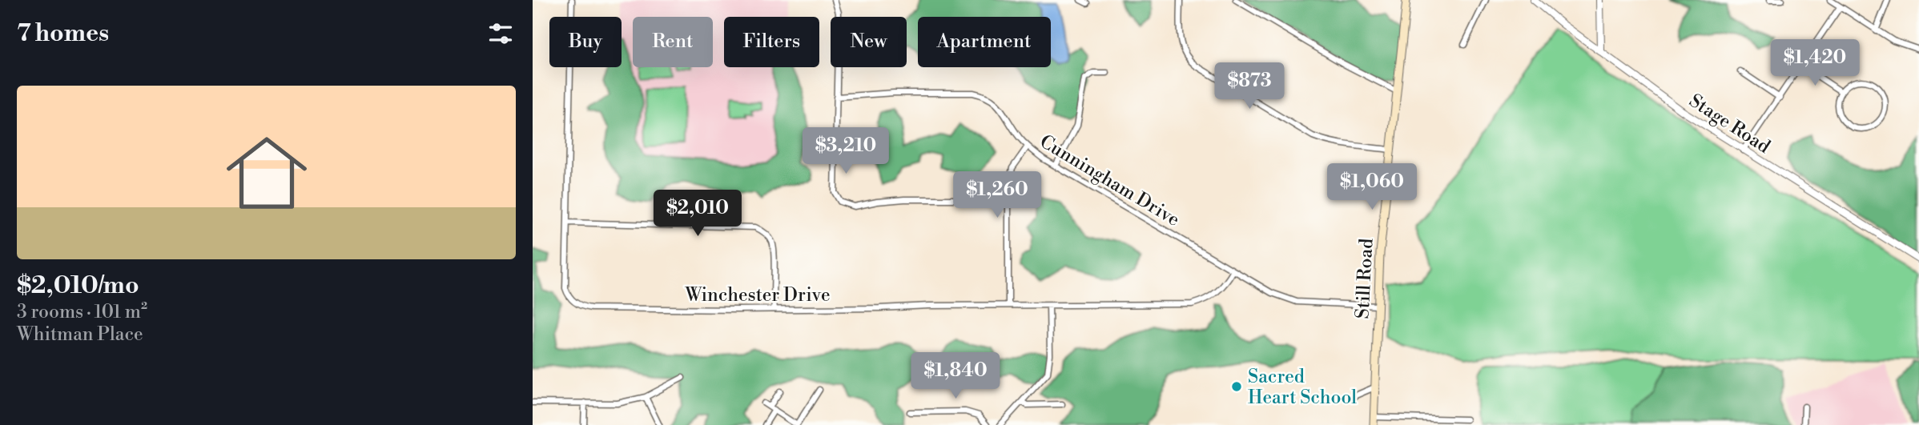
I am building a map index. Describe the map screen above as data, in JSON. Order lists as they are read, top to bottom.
{
  "streets": {
    "main road": ["Still Road"],
    "street": ["Stage Road", "Cunningham Drive", "Winchester Drive"]
  },
  "crossings": [
    ["Cunningham Drive", "Still Road"],
    ["Cunningham Drive", "Winchester Drive"]
  ],
  "places": ["Sacred Heart School"],
  "page": {
    "heading": "7 homes",
    "chip": [
      "Buy",
      "Rent",
      "Filters",
      "New",
      "Apartment"
    ],
    "price": [
      "$1,420",
      "$873",
      "$3,210",
      "$1,060",
      "$1,260",
      "$2,010",
      "$1,840"
    ],
    "list": [
      {
        "name": "$2,010/mo",
        "note": "3 rooms · 101 m² · Whitman Place"
      }
    ]
  }
}
